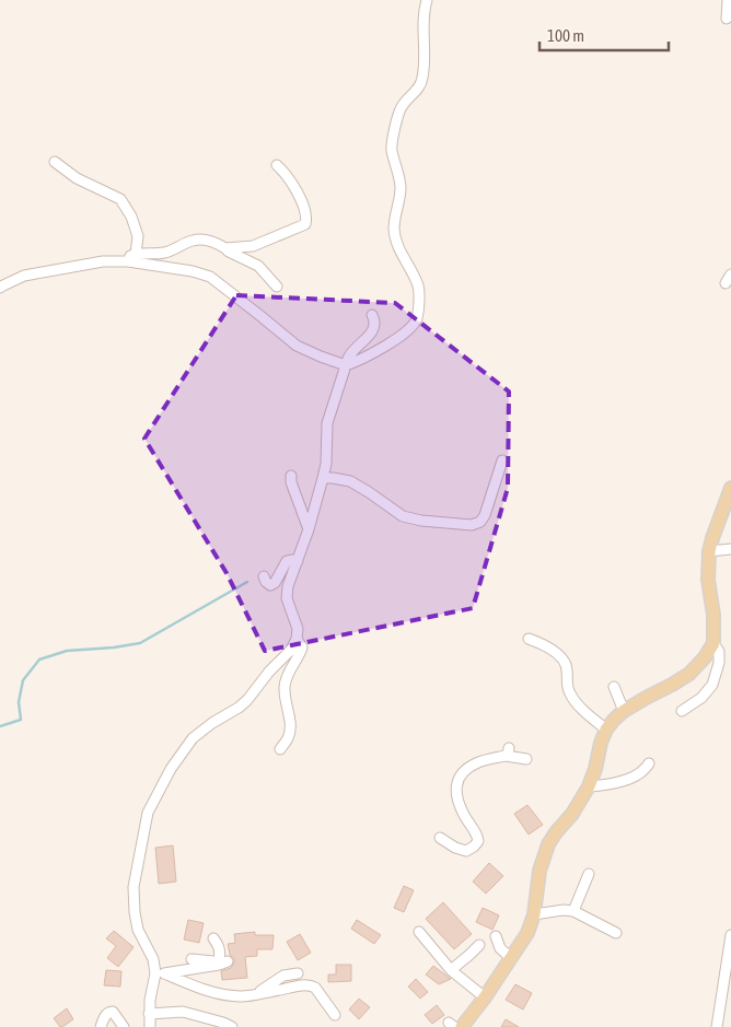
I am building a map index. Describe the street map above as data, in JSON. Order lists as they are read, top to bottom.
{
  "scale_bar": "100 m"
}
